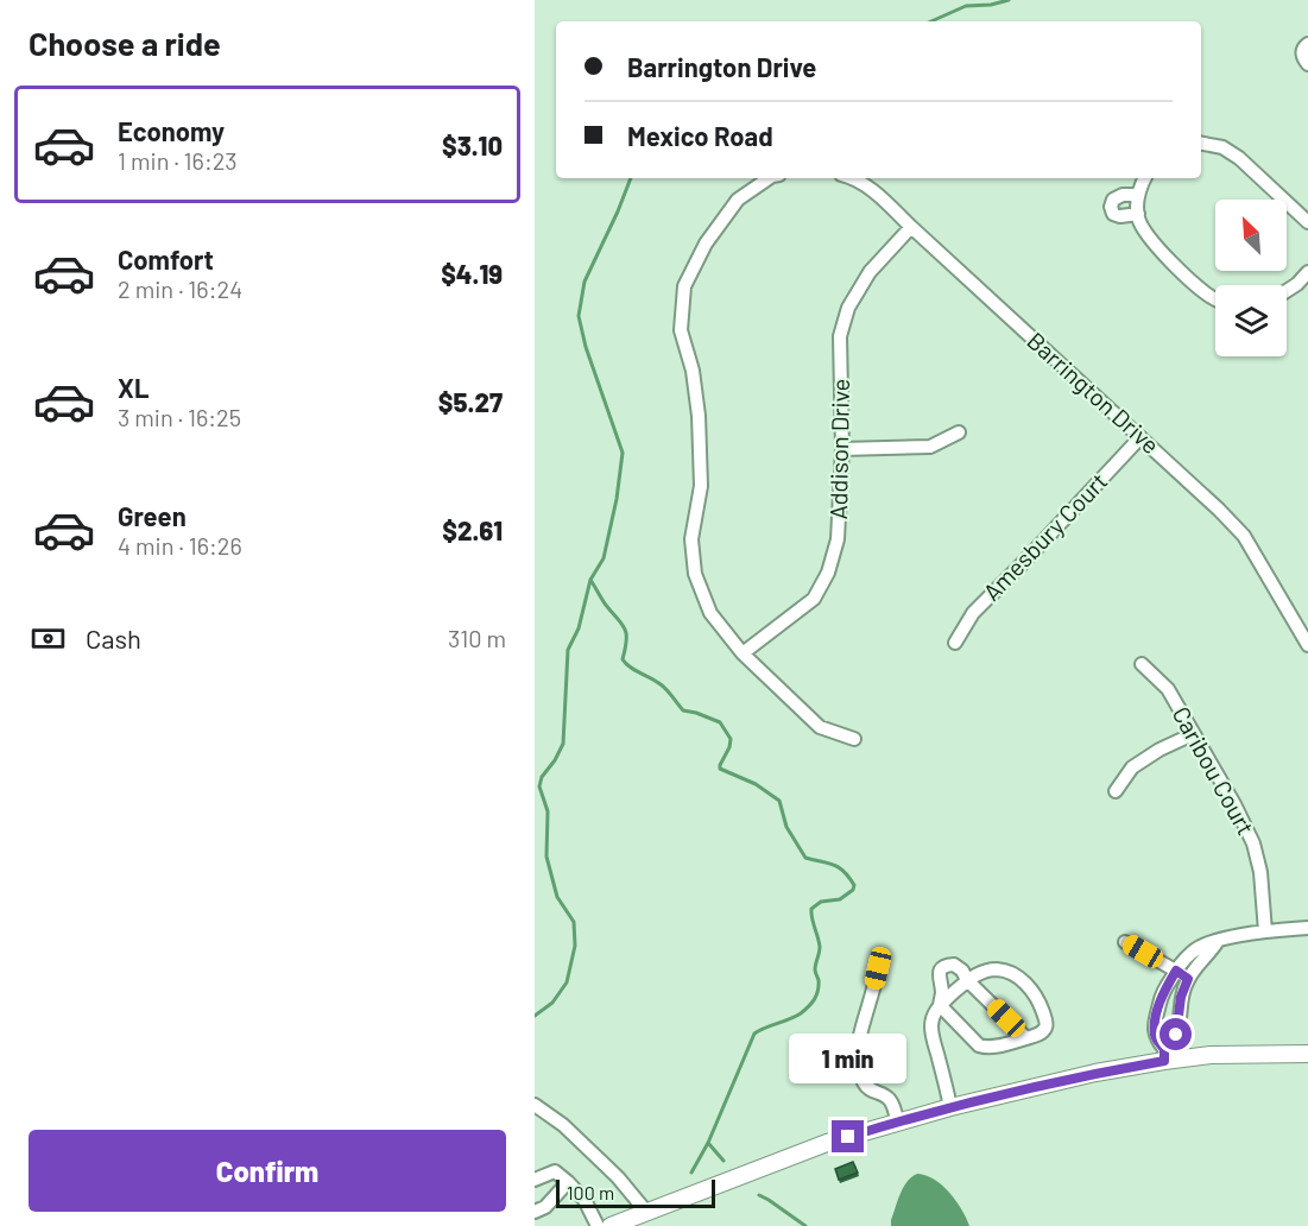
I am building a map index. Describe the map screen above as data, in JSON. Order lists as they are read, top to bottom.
{
  "streets": {
    "street": [
      "Barrington Drive",
      "Addison Drive",
      "Amesbury Court",
      "Caribou Court"
    ]
  },
  "crossings": [
    ["Barrington Drive", "Addison Drive"],
    ["Barrington Drive", "Amesbury Court"]
  ],
  "scale_bar": "100 m",
  "north": "top left",
  "page": {
    "heading": "Choose a ride",
    "banner": ["Barrington Drive", "Mexico Road"],
    "list": [
      {
        "name": "Economy",
        "note": "1 min · 16:23",
        "value": "$3.10"
      },
      {
        "name": "Comfort",
        "note": "2 min · 16:24",
        "value": "$4.19"
      },
      {
        "name": "XL",
        "note": "3 min · 16:25",
        "value": "$5.27"
      },
      {
        "name": "Green",
        "note": "4 min · 16:26",
        "value": "$2.61"
      }
    ],
    "pay": ["Cash", "310 m"],
    "bubble": "1 min",
    "buttons": "Confirm",
    "scale": "100 m"
  }
}
